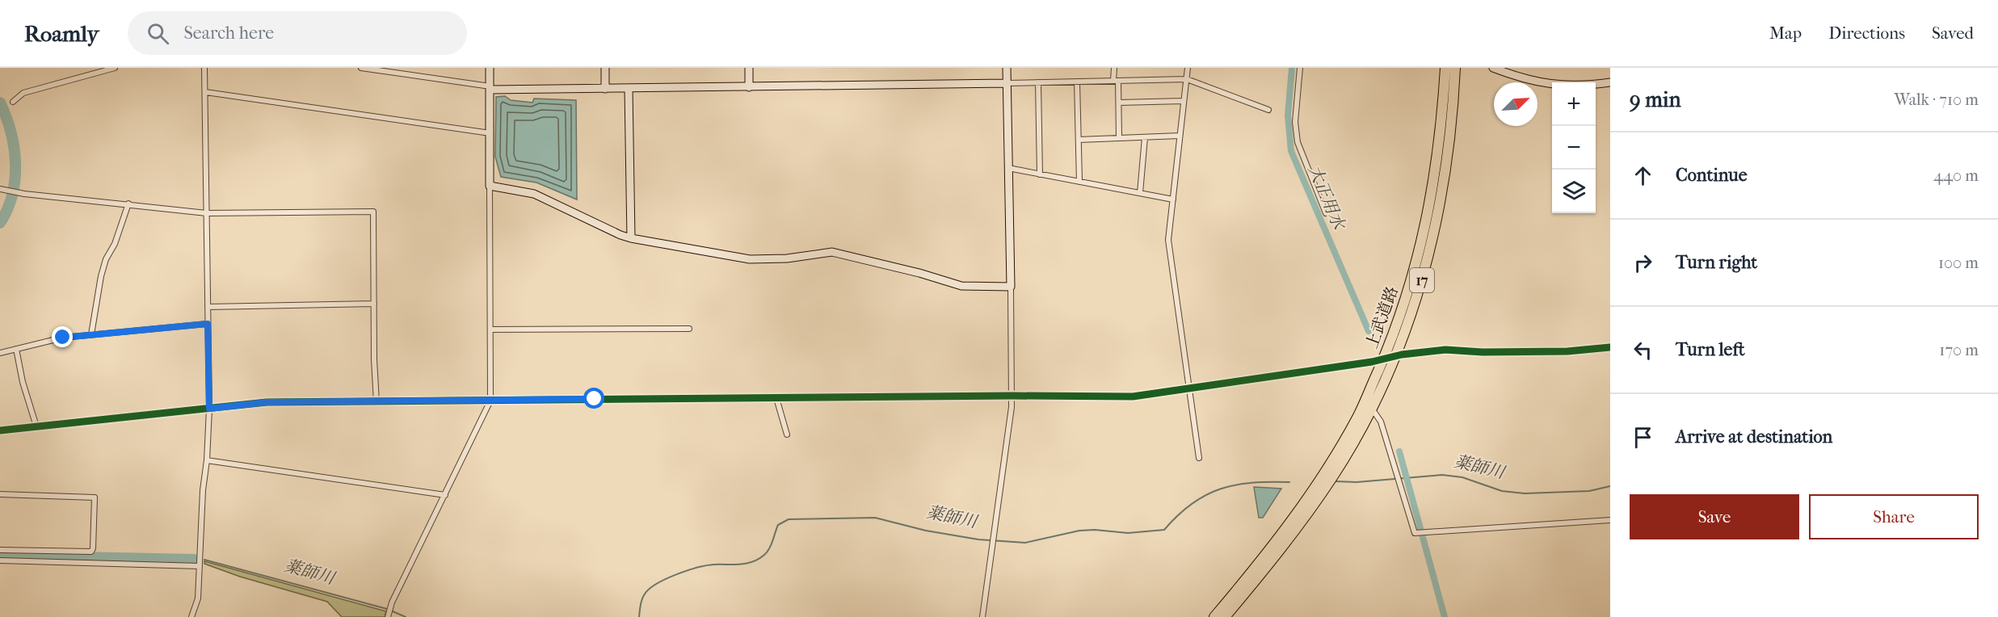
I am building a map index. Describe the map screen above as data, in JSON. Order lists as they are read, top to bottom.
{
  "streets": {
    "highway": ["17", "上武道路"]
  },
  "water": ["大正用水", "薬師川"],
  "north": "top right",
  "page": {
    "header": "Roamly",
    "search": "Search here",
    "nav": ["Map", "Directions", "Saved"],
    "heading": ["9 min", "Walk · 710 m"],
    "map_buttons": ["+", "−"],
    "list": [
      ["Continue", "440 m"],
      ["Turn right", "100 m"],
      ["Turn left", "170 m"],
      "Arrive at destination"
    ],
    "buttons": ["Save", "Share"]
  }
}
